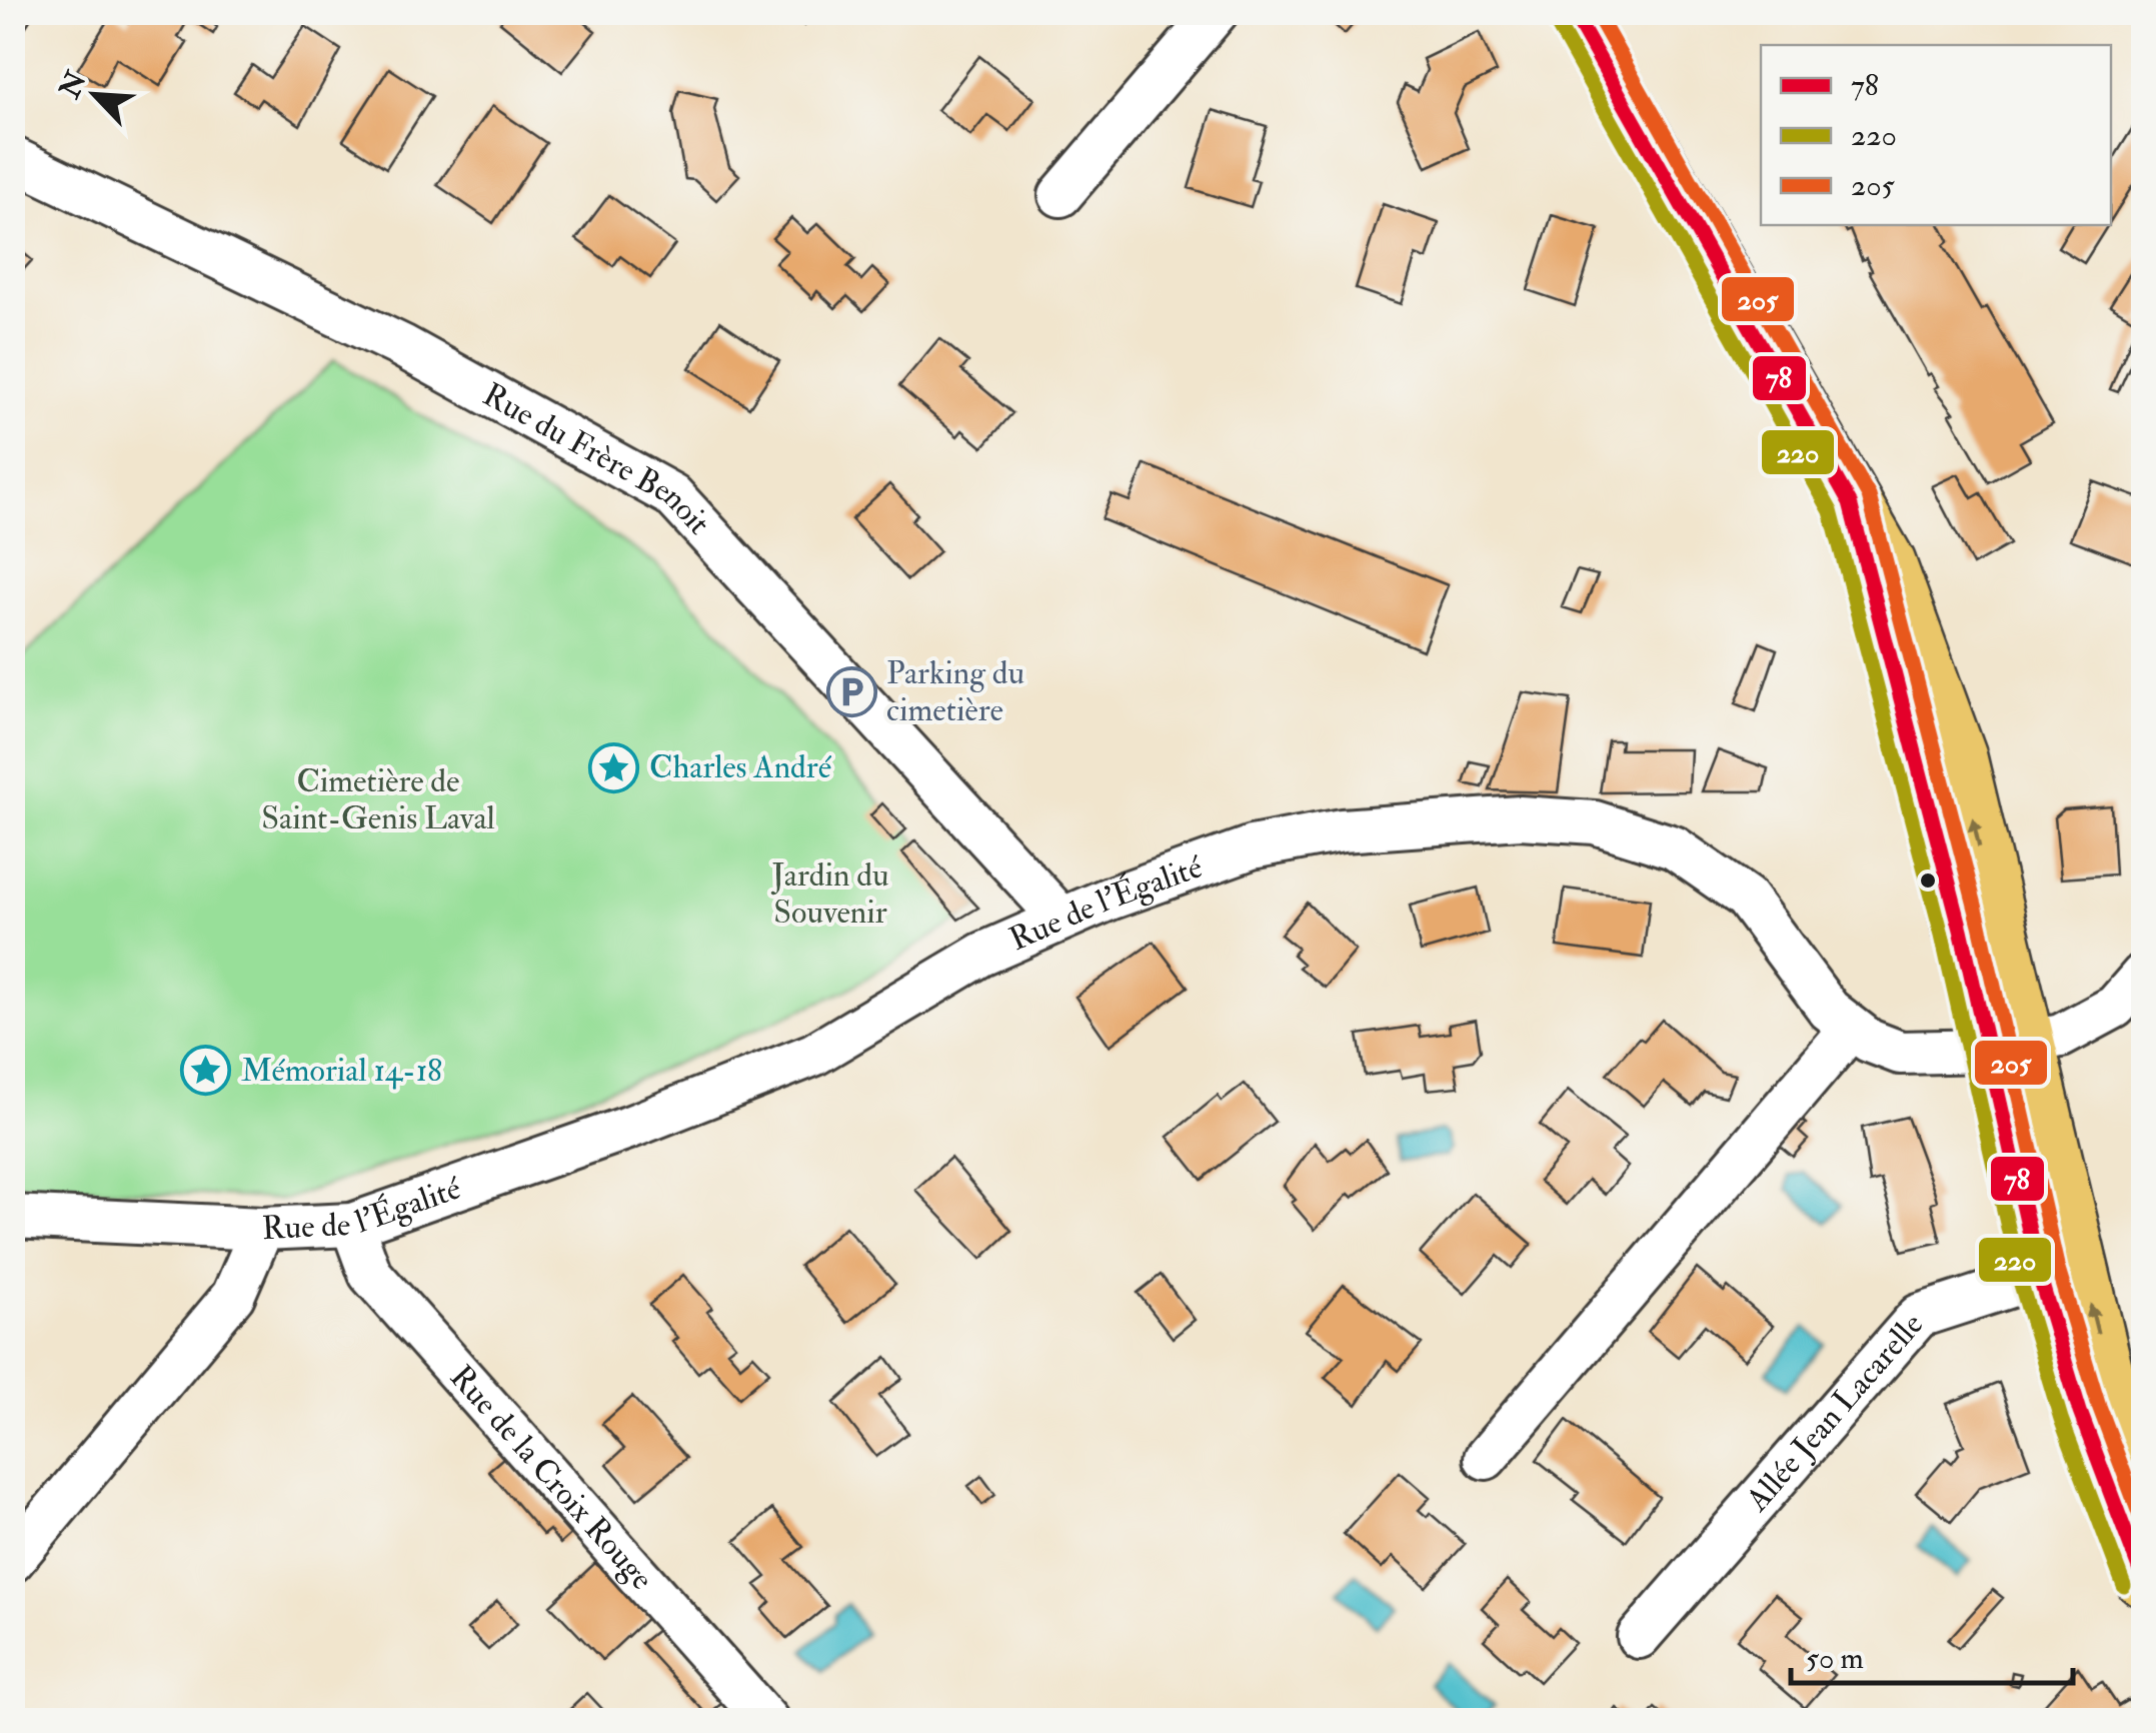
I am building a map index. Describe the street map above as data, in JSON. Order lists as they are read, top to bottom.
{
  "streets": {
    "street": [
      "Rue du Frère Benoit",
      "Rue de l'Égalité",
      "Allée Jean Lacarelle",
      "Rue de la Croix Rouge"
    ]
  },
  "crossings": [
    ["Rue du Frère Benoit", "Rue de l'Égalité"],
    ["Rue de l'Égalité", "Rue de la Croix Rouge"]
  ],
  "parks": ["Cimetière de Saint-Genis Laval", "Jardin du Souvenir"],
  "places": {
    "parking": ["Parking du cimetière"],
    "place": ["Charles André", "Mémorial 14-18"]
  },
  "lines": ["transit line 78", "transit line 205", "transit line 220"],
  "legend": ["78", "220", "205"],
  "scale_bar": "50 m",
  "north": "top left"
}
